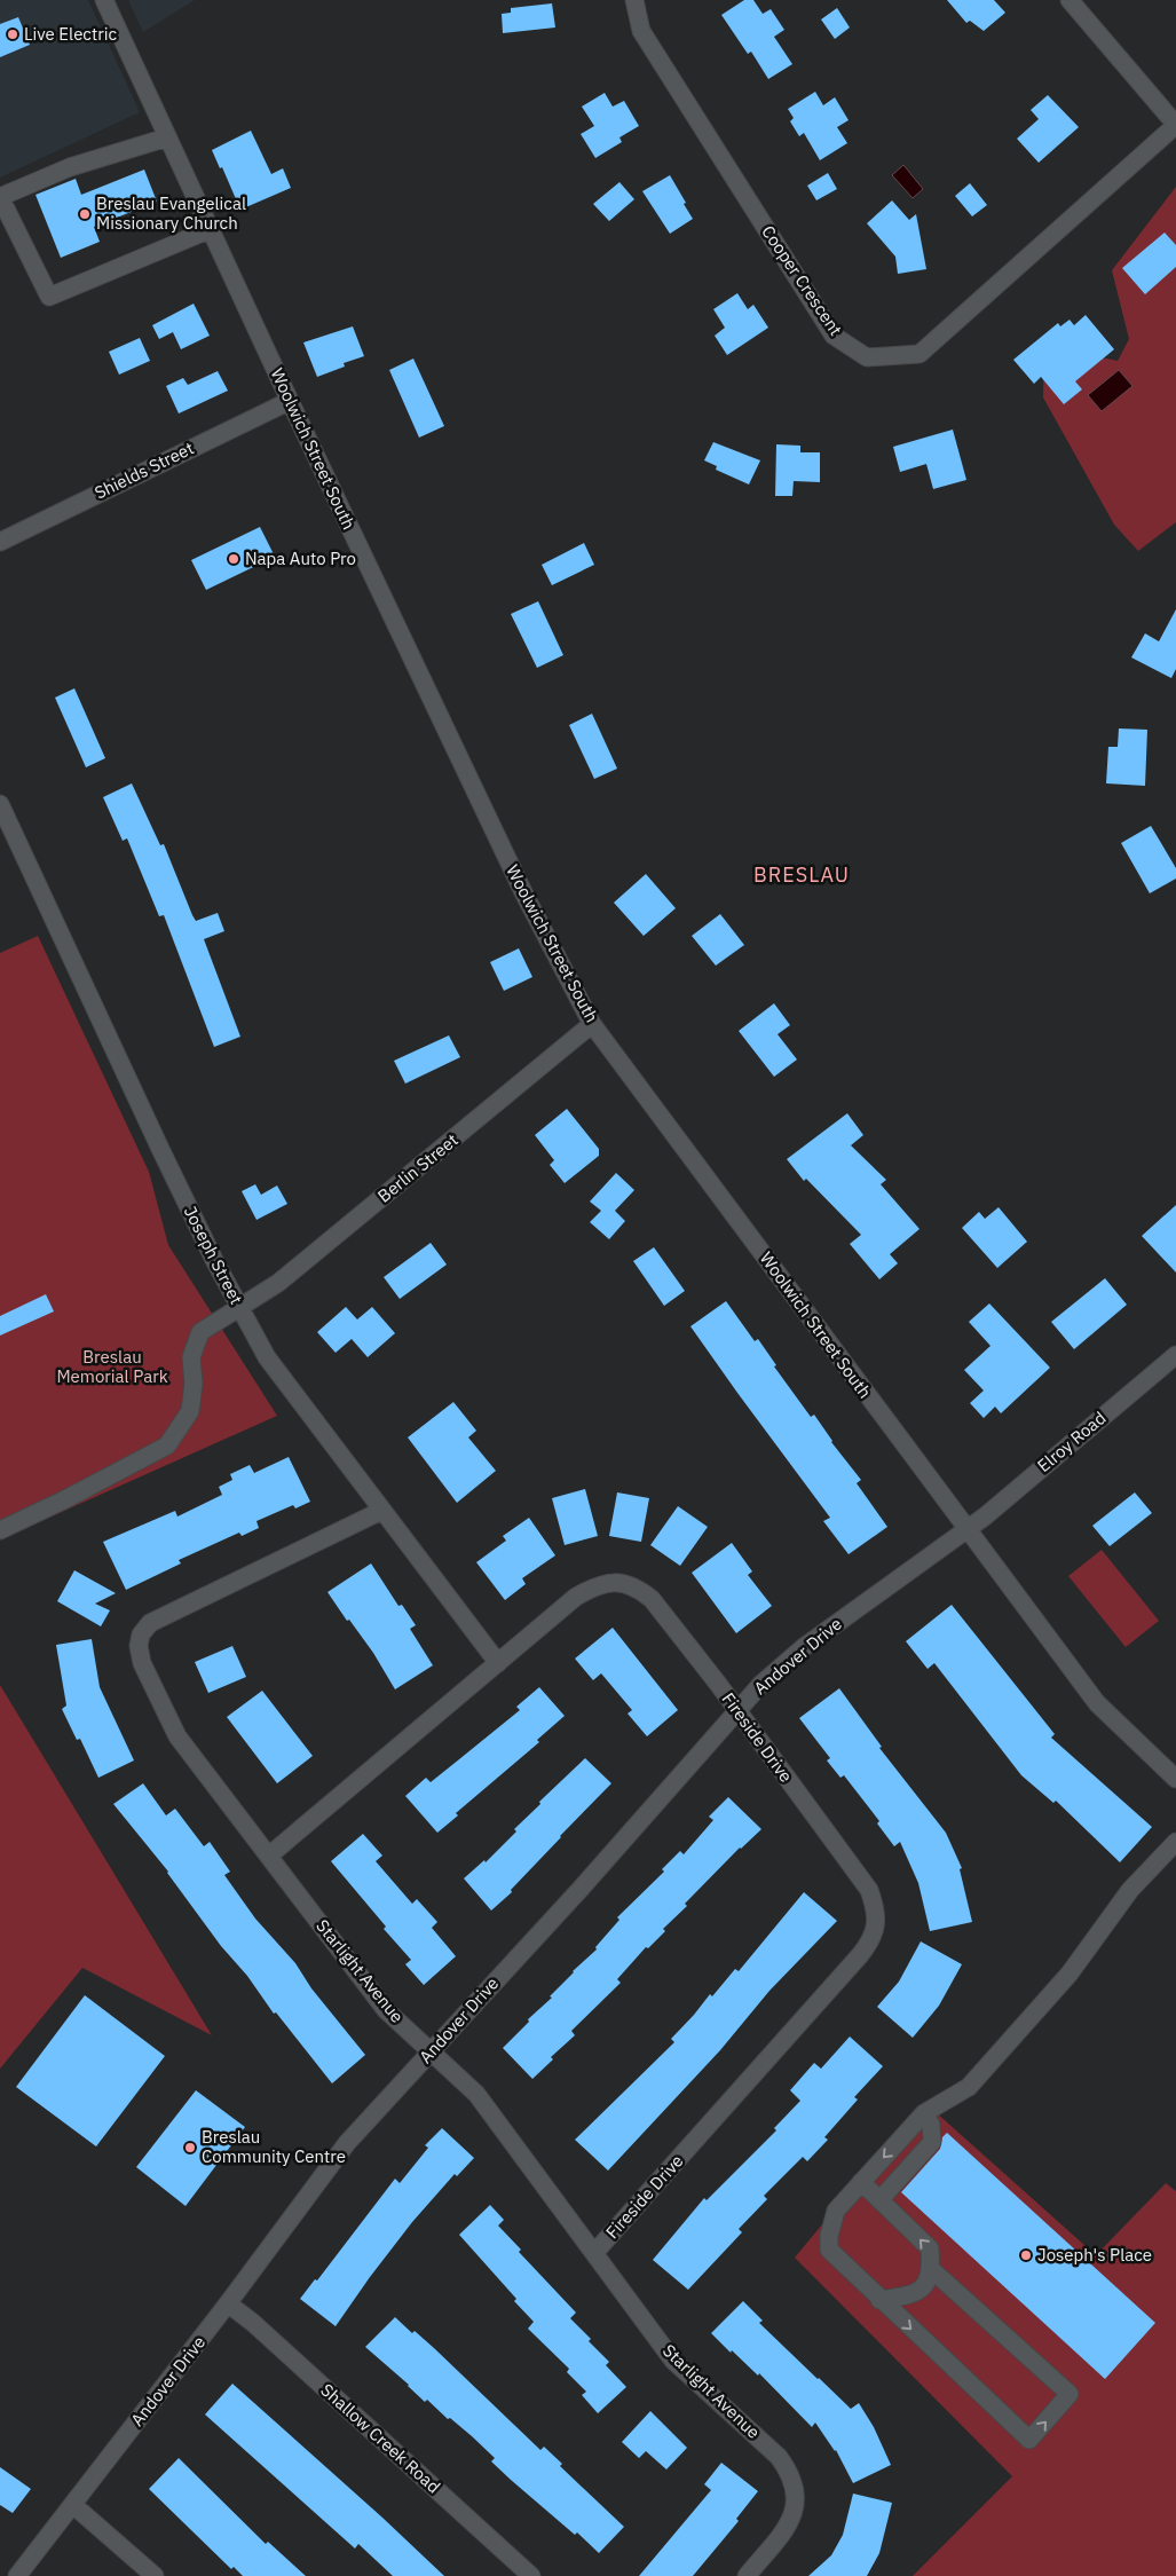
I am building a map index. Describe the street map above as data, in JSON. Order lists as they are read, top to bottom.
{
  "streets": {
    "street": [
      "Cooper Crescent",
      "Woolwich Street South",
      "Shields Street",
      "Berlin Street",
      "Joseph Street",
      "Elroy Road",
      "Andover Drive",
      "Fireside Drive",
      "Starlight Avenue",
      "Shallow Creek Road"
    ]
  },
  "crossings": [
    ["Woolwich Street South", "Shields Street"],
    ["Woolwich Street South", "Berlin Street"],
    ["Woolwich Street South", "Elroy Road"],
    ["Woolwich Street South", "Andover Drive"],
    ["Berlin Street", "Joseph Street"],
    ["Joseph Street", "Fireside Drive"],
    ["Joseph Street", "Starlight Avenue"],
    ["Elroy Road", "Andover Drive"],
    ["Andover Drive", "Fireside Drive"],
    ["Andover Drive", "Starlight Avenue"],
    ["Andover Drive", "Shallow Creek Road"],
    ["Fireside Drive", "Starlight Avenue"]
  ],
  "districts": ["BRESLAU"],
  "parks": ["Breslau Memorial Park"],
  "places": [
    "Live Electric",
    "Breslau Evangelical Missionary Church",
    "Napa Auto Pro",
    "Breslau Community Centre",
    "Joseph's Place"
  ]
}
